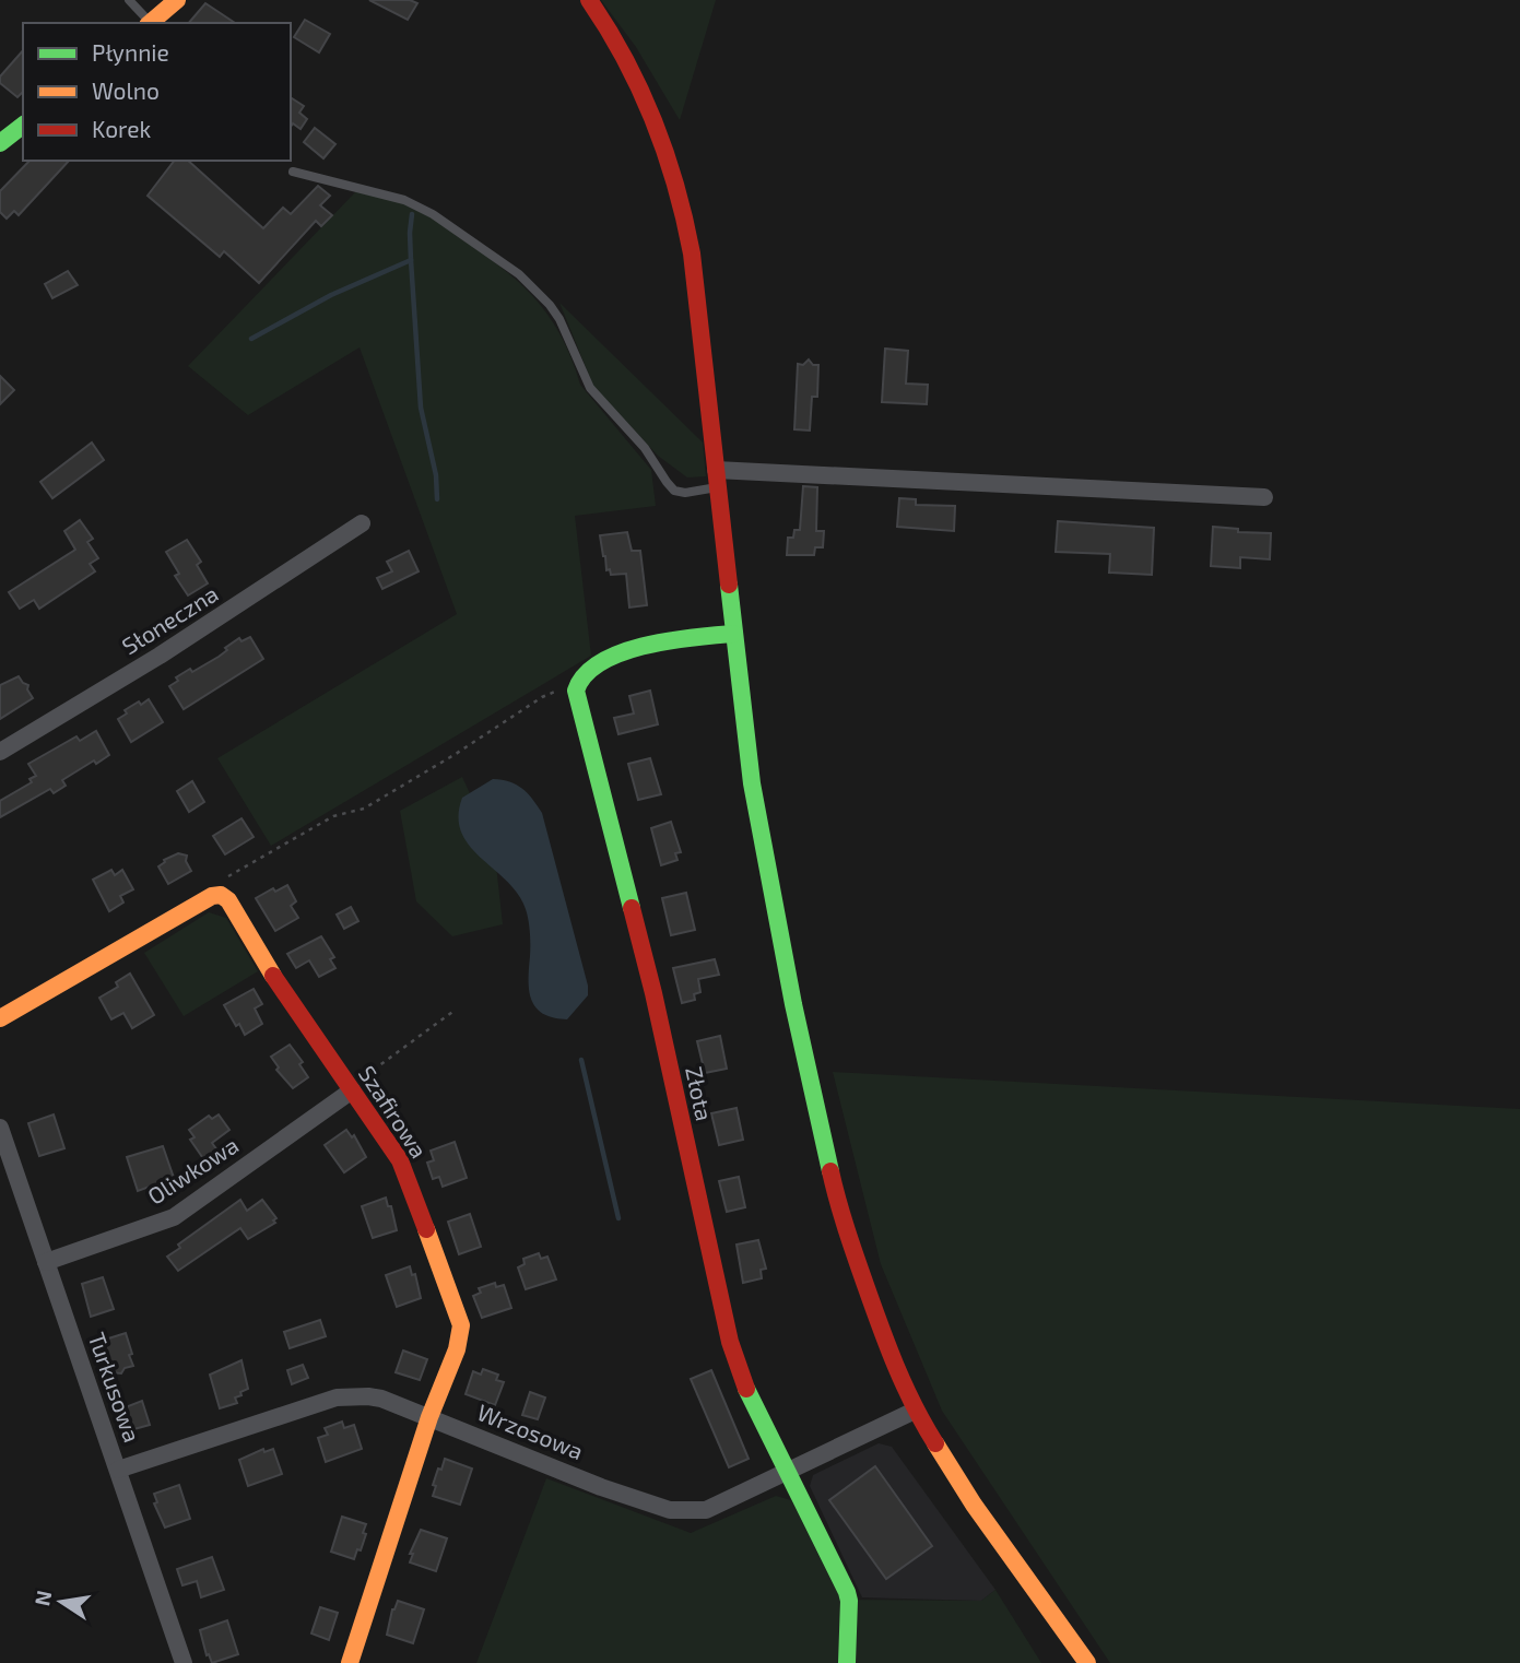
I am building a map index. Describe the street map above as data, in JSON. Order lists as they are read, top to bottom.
{
  "streets": {
    "street": [
      "Słoneczna",
      "Złota",
      "Szafirowa",
      "Oliwkowa",
      "Turkusowa",
      "Wrzosowa"
    ]
  },
  "crossings": [
    ["Złota", "Wrzosowa"],
    ["Szafirowa", "Oliwkowa"],
    ["Szafirowa", "Wrzosowa"],
    ["Oliwkowa", "Turkusowa"],
    ["Turkusowa", "Wrzosowa"]
  ],
  "legend": ["Płynnie", "Wolno", "Korek"],
  "north": "left"
}
